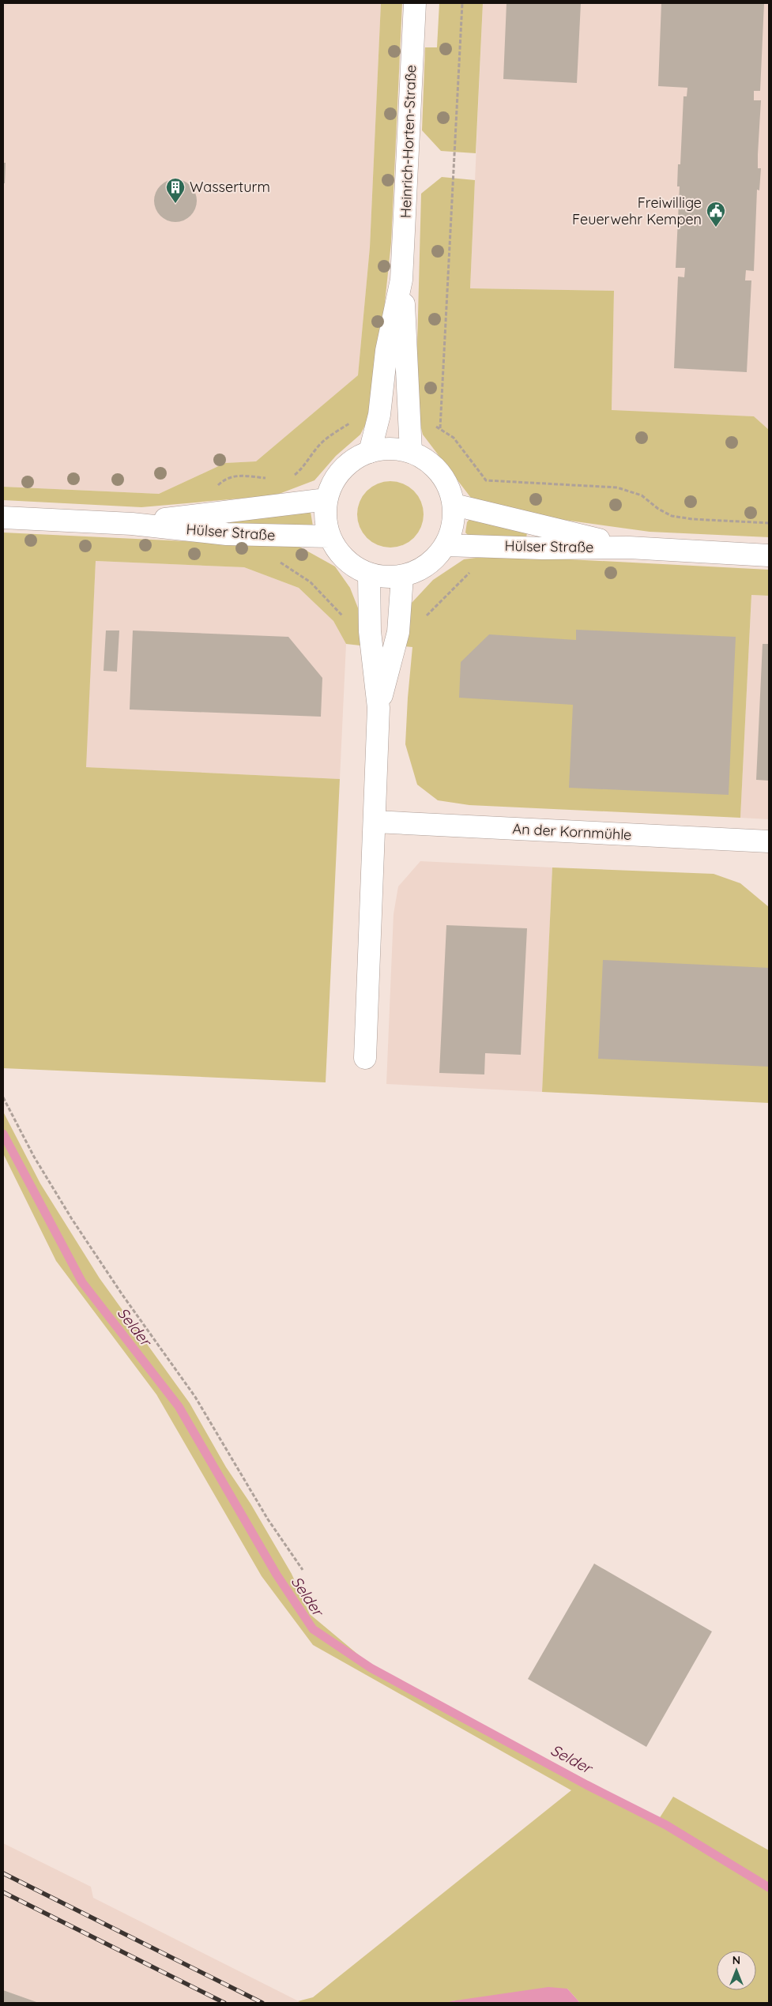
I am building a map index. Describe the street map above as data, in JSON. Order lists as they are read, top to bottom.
{
  "streets": {
    "street": ["Heinrich-Horten-Straße", "Hülser Straße", "An der Kornmühle"]
  },
  "crossings": [
    ["Heinrich-Horten-Straße", "Hülser Straße"]
  ],
  "water": ["Selder"],
  "places": {
    "building": ["Wasserturm"],
    "public building": ["Freiwillige Feuerwehr Kempen"]
  },
  "north": "top"
}
